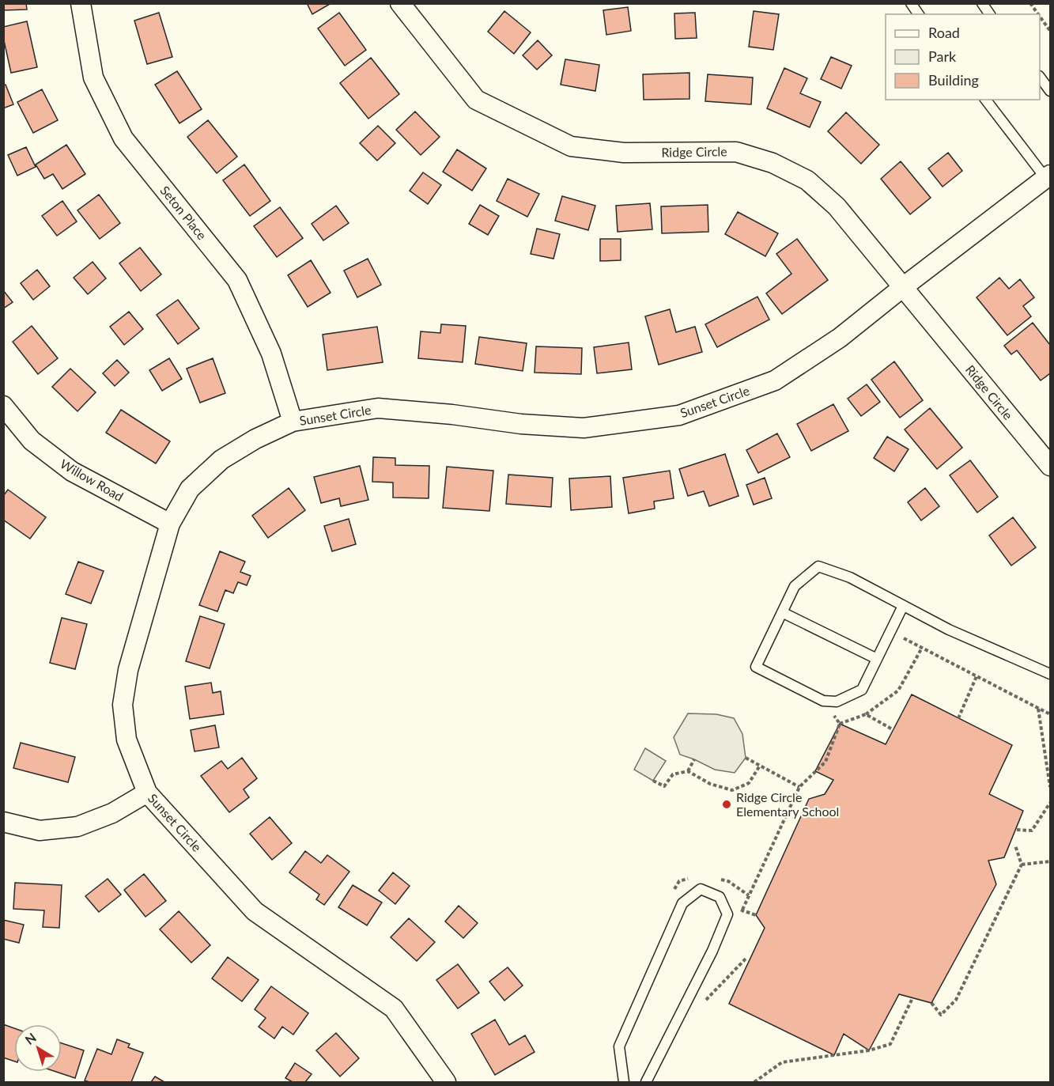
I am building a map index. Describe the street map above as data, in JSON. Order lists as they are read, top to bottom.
{
  "streets": {
    "street": [
      "Ridge Circle",
      "Seton Place",
      "Sunset Circle",
      "Willow Road"
    ]
  },
  "crossings": [
    ["Ridge Circle", "Sunset Circle"],
    ["Seton Place", "Sunset Circle"],
    ["Sunset Circle", "Willow Road"]
  ],
  "places": ["Ridge Circle Elementary School"],
  "legend": ["Road", "Park", "Building"],
  "north": "top left"
}
